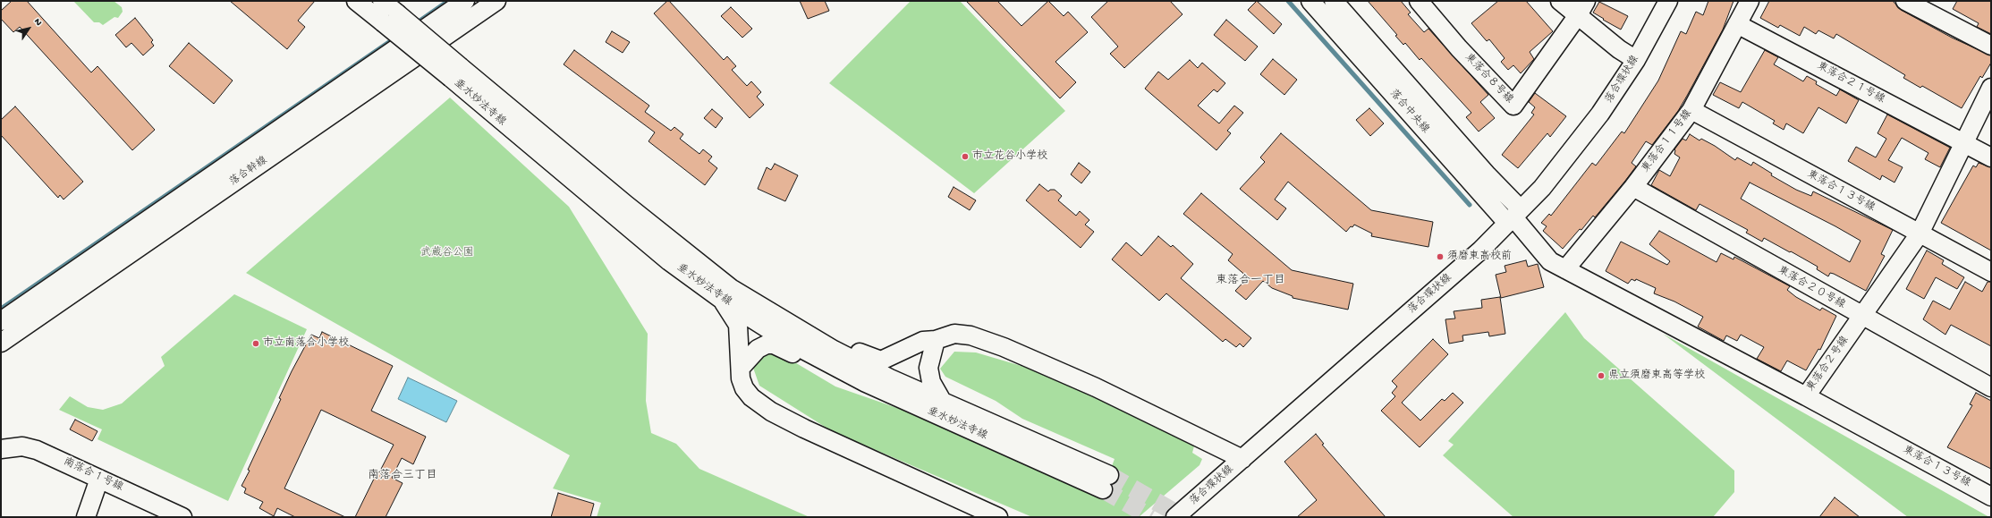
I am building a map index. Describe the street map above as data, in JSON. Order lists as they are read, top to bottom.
{
  "streets": {
    "street": [
      "東落合８号線",
      "落合環状線",
      "東落合２１号線",
      "垂水妙法寺線",
      "落合中央線",
      "東落合１１号線",
      "落合幹線",
      "東落合１３号線",
      "東落合２０号線",
      "東落合２号線",
      "南落合１号線"
    ]
  },
  "crossings": [
    ["落合環状線", "落合中央線"],
    ["落合環状線", "東落合２号線"],
    ["東落合２１号線", "東落合１１号線"],
    ["東落合２１号線", "東落合２号線"],
    ["落合中央線", "東落合２号線"],
    ["東落合１１号線", "東落合１３号線"],
    ["東落合１１号線", "東落合２０号線"],
    ["東落合１１号線", "東落合２号線"],
    ["東落合１３号線", "東落合２号線"],
    ["東落合２０号線", "東落合２号線"]
  ],
  "districts": ["東落合一丁目", "南落合三丁目"],
  "parks": ["武蔵谷公園"],
  "places": [
    "市立花谷小学校",
    "須磨東高校前",
    "市立南落合小学校",
    "県立須磨東高等学校"
  ],
  "north": "top right"
}
